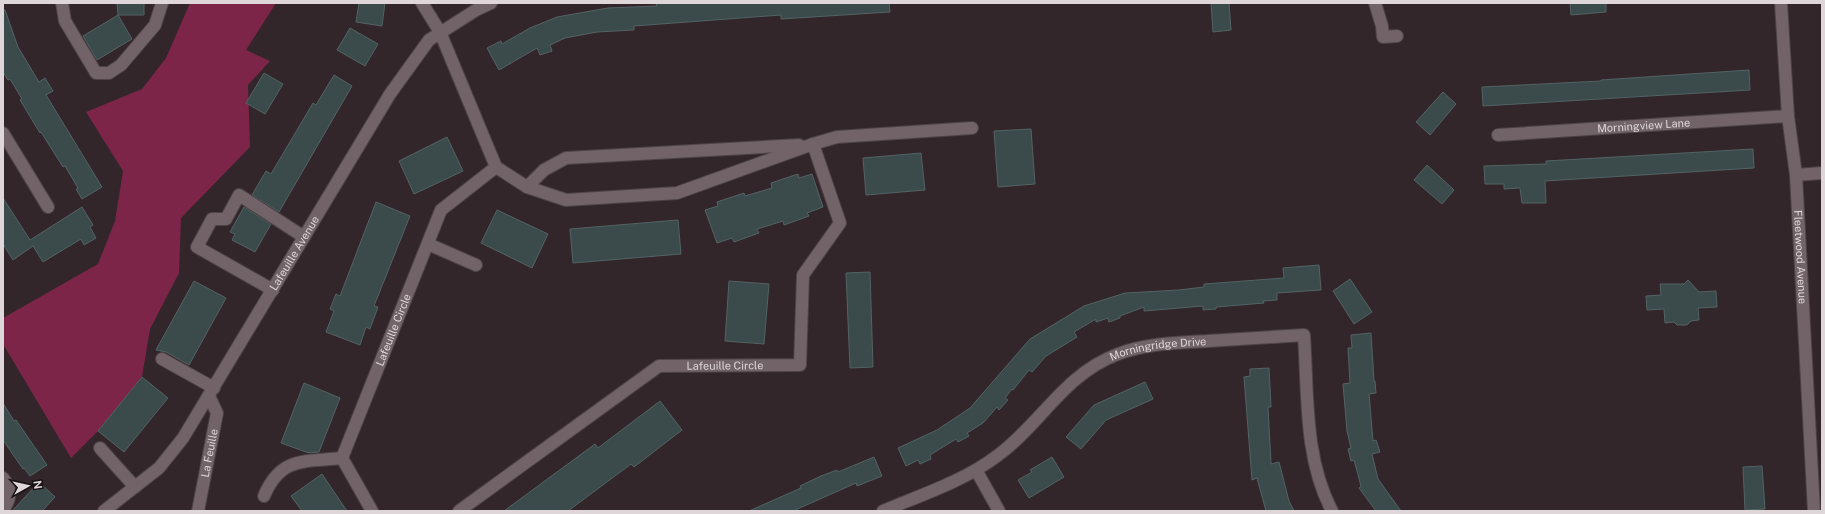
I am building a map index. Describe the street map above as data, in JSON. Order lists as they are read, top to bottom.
{
  "streets": {
    "street": [
      "Morningview Lane",
      "Lafeuille Avenue",
      "Fleetwood Avenue",
      "Lafeuille Circle",
      "Morningridge Drive",
      "La Feuille"
    ]
  },
  "crossings": [
    ["Morningview Lane", "Fleetwood Avenue"],
    ["Lafeuille Avenue", "La Feuille"]
  ],
  "north": "right"
}
